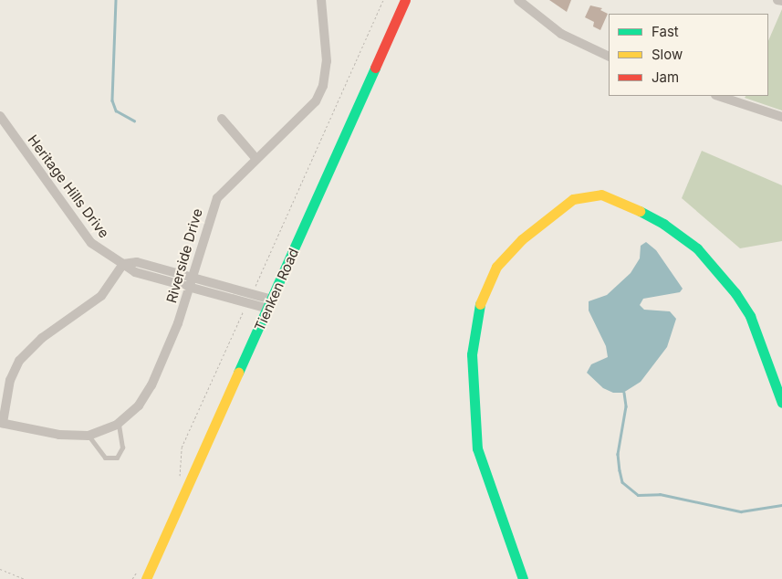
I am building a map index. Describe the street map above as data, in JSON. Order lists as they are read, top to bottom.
{
  "streets": {
    "street": ["Heritage Hills Drive", "Riverside Drive", "Tienken Road"]
  },
  "legend": ["Fast", "Slow", "Jam"]
}
